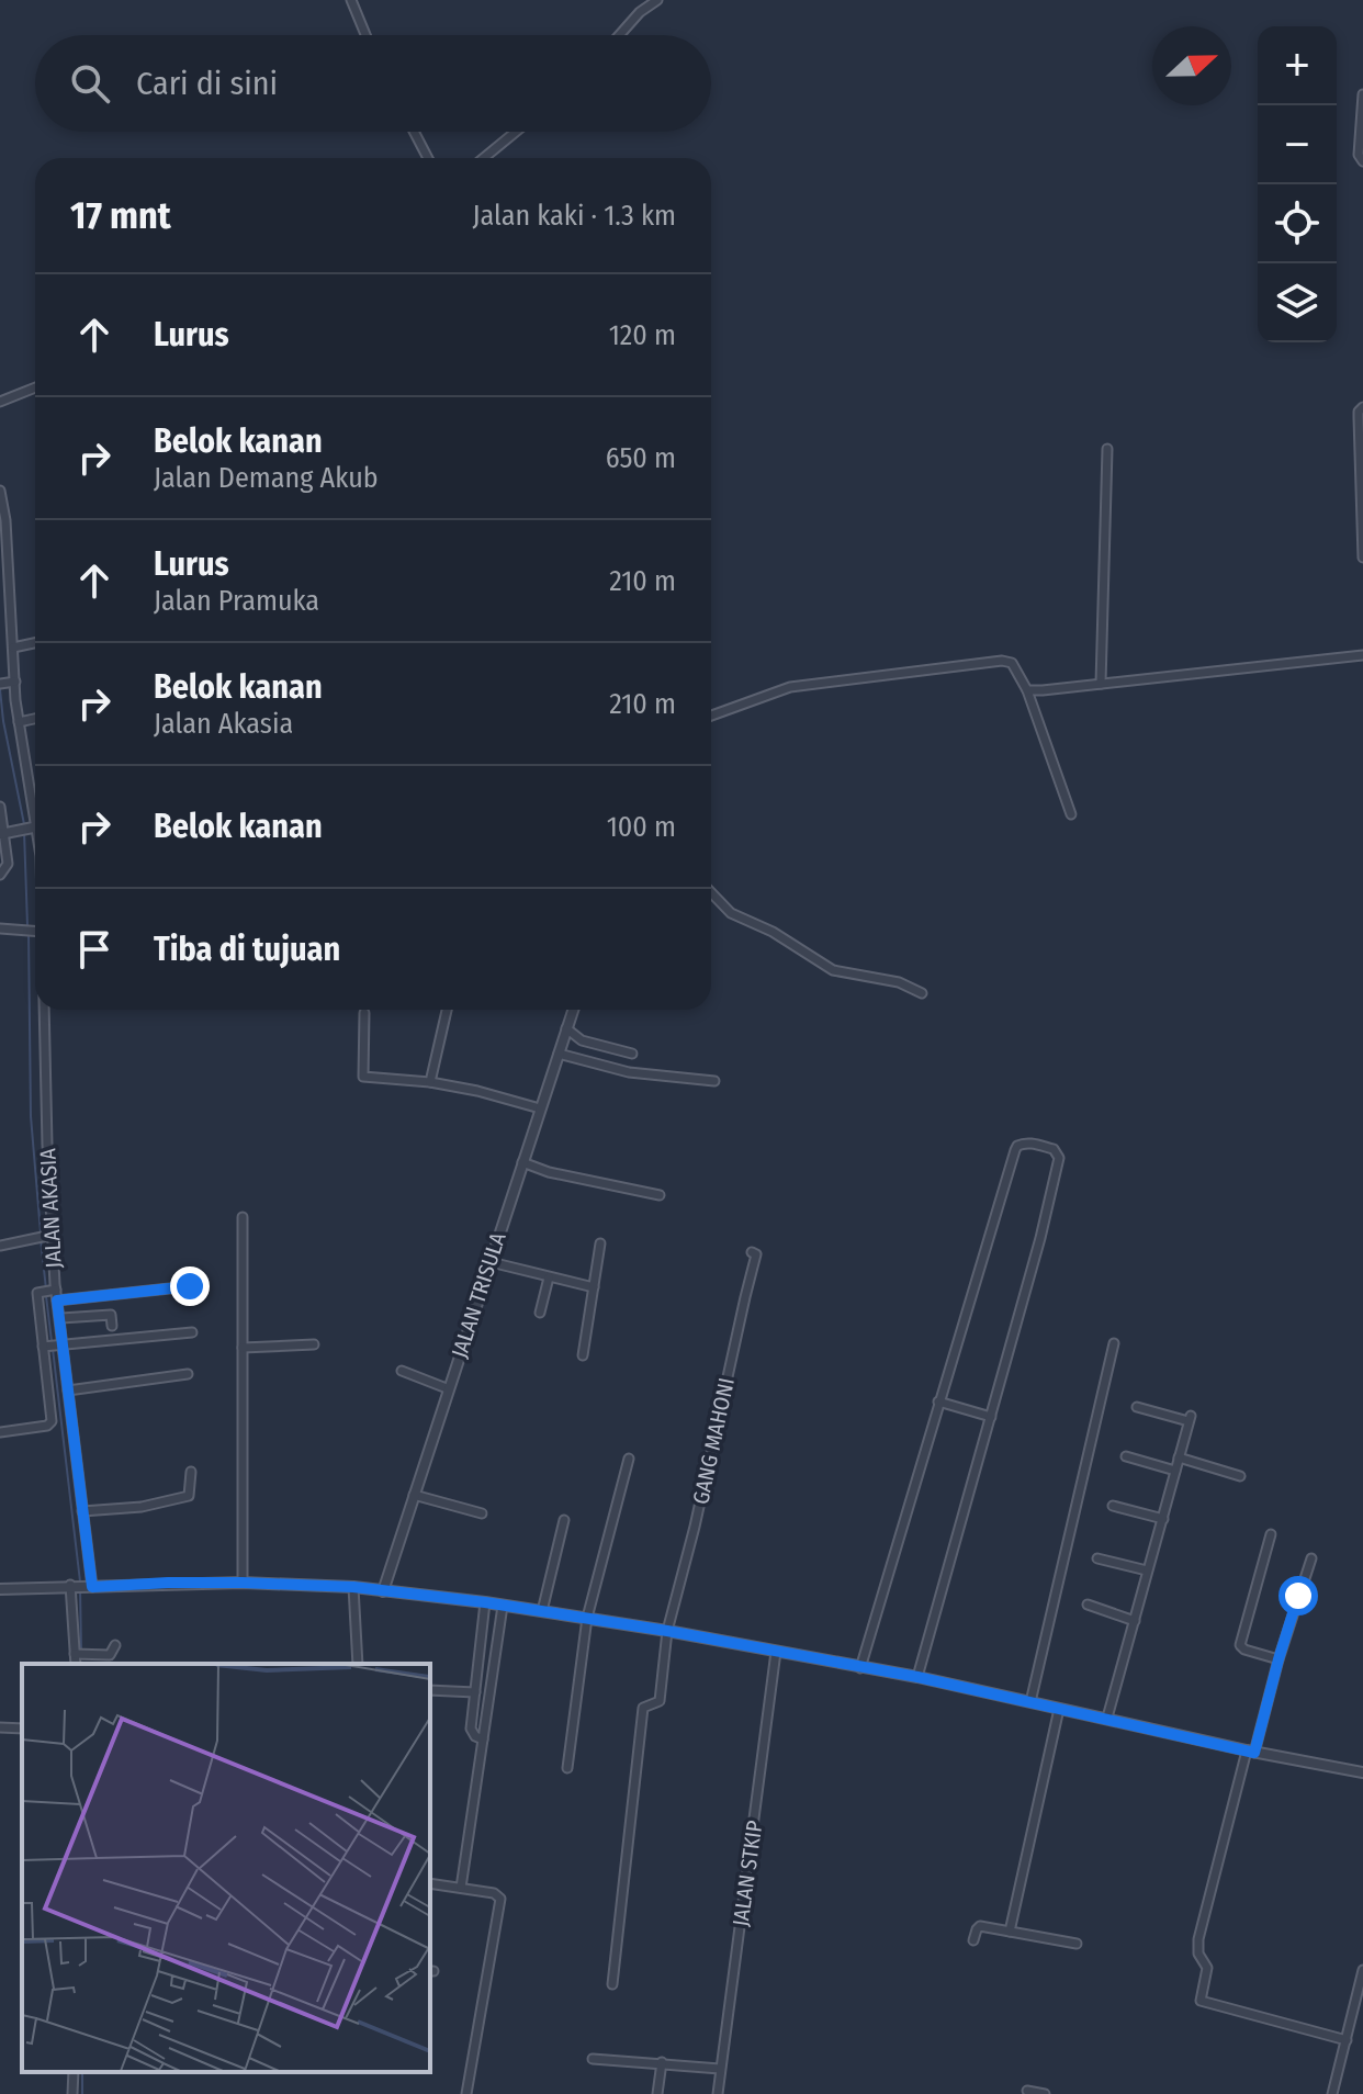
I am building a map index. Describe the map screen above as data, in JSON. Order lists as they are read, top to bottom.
{
  "streets": {
    "street": [
      "JALAN AKASIA",
      "JALAN TRISULA",
      "GANG MAHONI",
      "JALAN STKIP"
    ]
  },
  "north": "right",
  "page": {
    "map_buttons": ["+", "−"],
    "search": "Cari di sini",
    "heading": ["17 mnt", "Jalan kaki · 1.3 km"],
    "list": [
      ["Lurus", "120 m"],
      ["Belok kanan", "Jalan Demang Akub", "650 m"],
      ["Lurus", "Jalan Pramuka", "210 m"],
      ["Belok kanan", "Jalan Akasia", "210 m"],
      ["Belok kanan", "100 m"],
      "Tiba di tujuan"
    ]
  }
}
